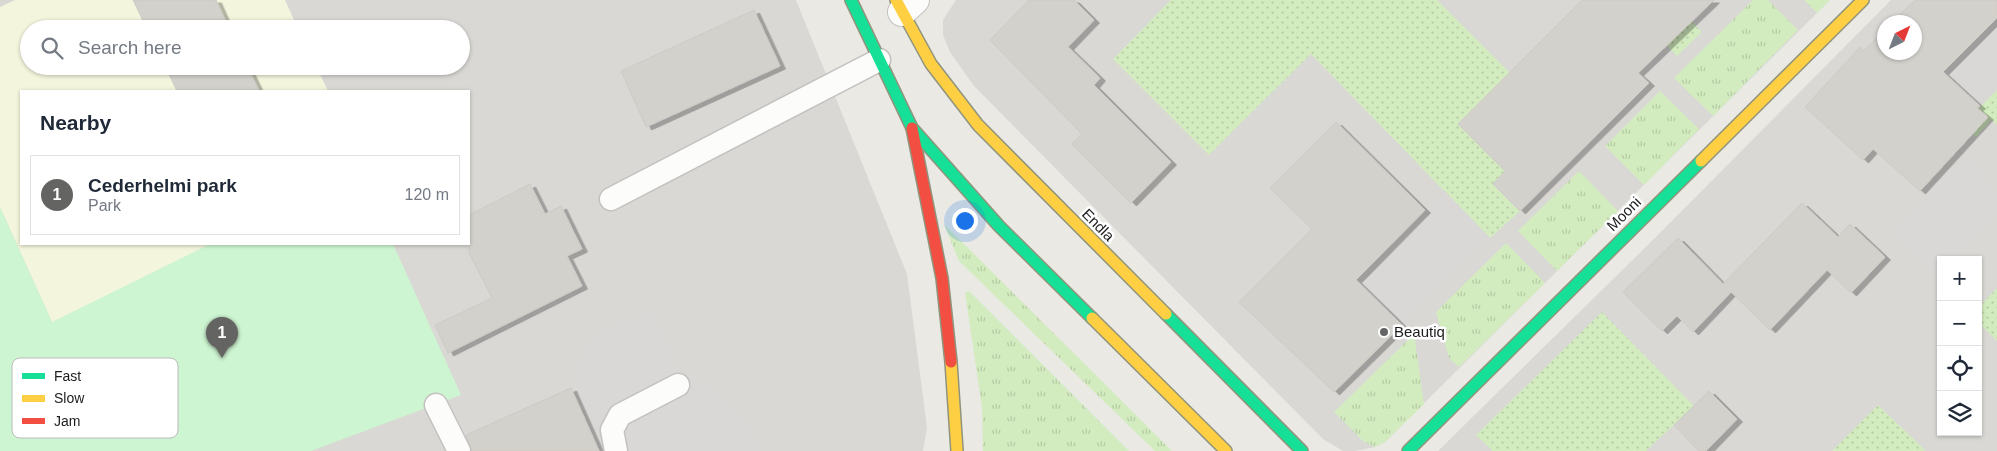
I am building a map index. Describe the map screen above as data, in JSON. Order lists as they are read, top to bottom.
{
  "streets": {
    "main road": ["Mooni", "Endla"]
  },
  "places": ["Beautiq"],
  "legend": ["Fast", "Slow", "Jam"],
  "north": "top right",
  "page": {
    "search": "Search here",
    "heading": "Nearby",
    "list": [
      {
        "mark": "1",
        "name": "Cederhelmi park",
        "note": "Park",
        "value": "120 m"
      }
    ],
    "map_buttons": ["+", "−"],
    "pins": "1"
  }
}
